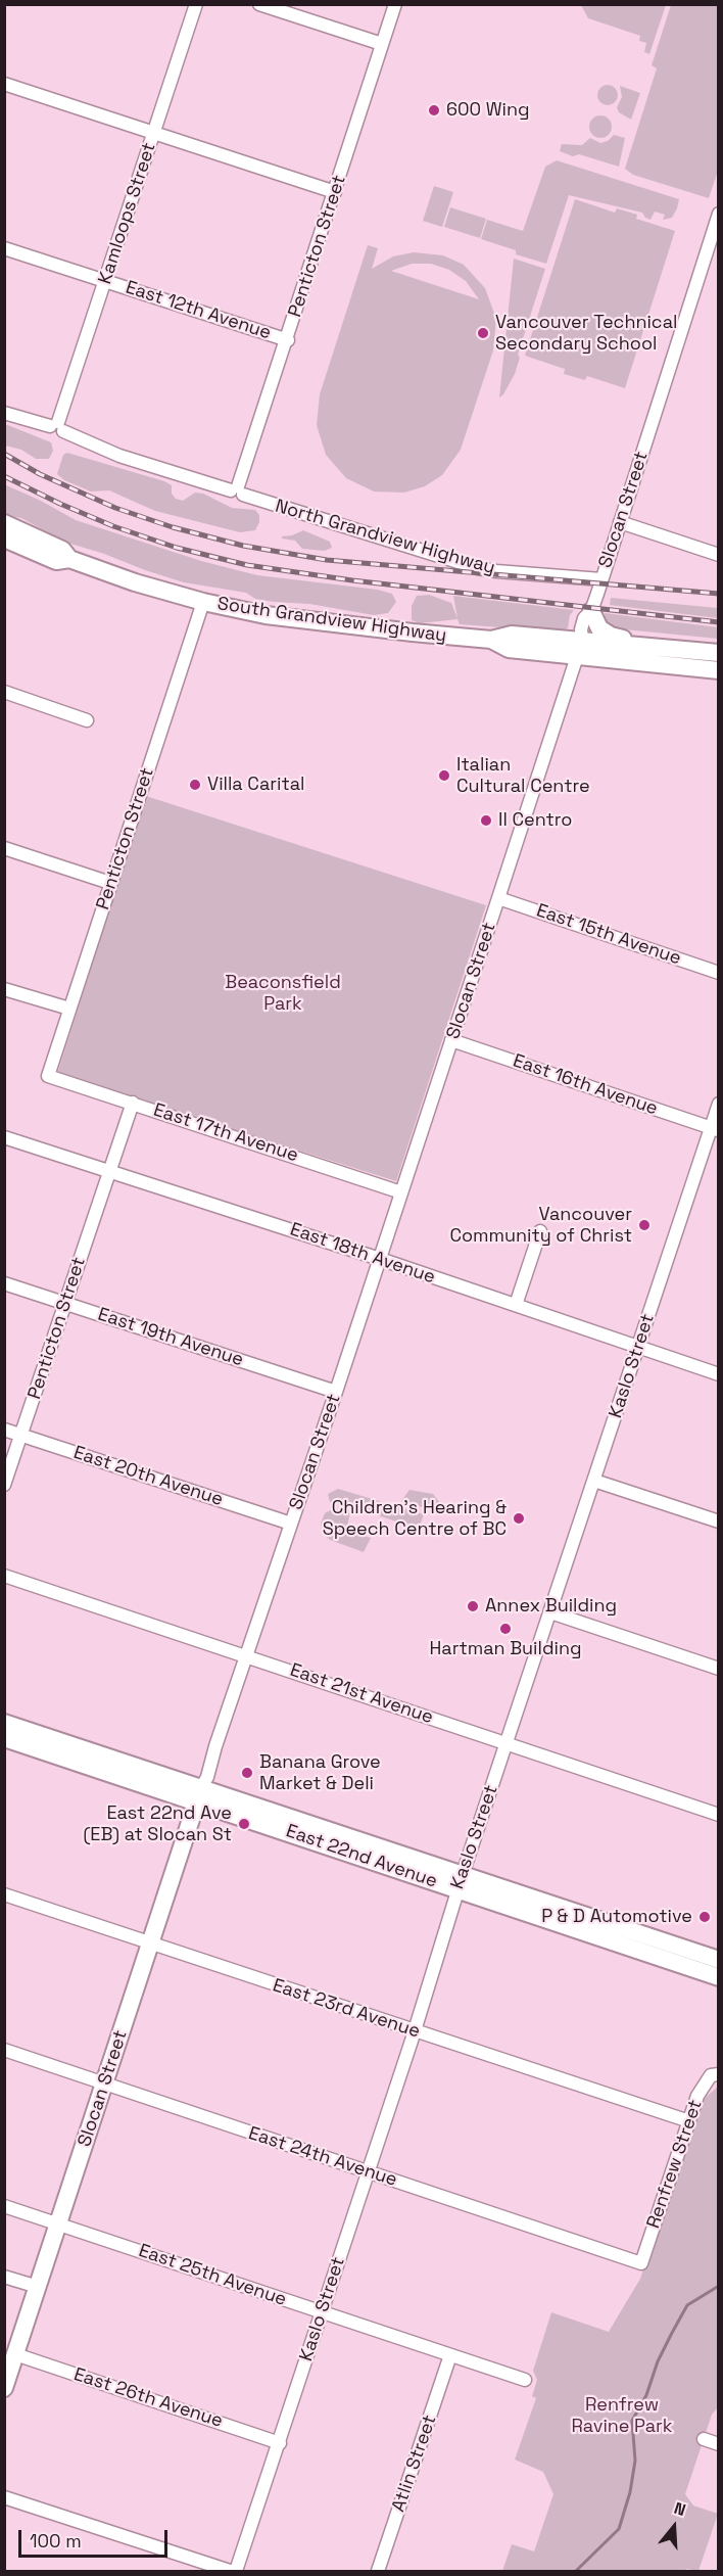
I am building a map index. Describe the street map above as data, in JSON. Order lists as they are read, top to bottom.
{
  "streets": {
    "street": [
      "Kamloops Street",
      "Penticton Street",
      "East 12th Avenue",
      "Slocan Street",
      "North Grandview Highway",
      "South Grandview Highway",
      "East 15th Avenue",
      "East 16th Avenue",
      "East 17th Avenue",
      "East 18th Avenue",
      "East 19th Avenue",
      "Kaslo Street",
      "East 20th Avenue",
      "East 21st Avenue",
      "East 22nd Avenue",
      "East 23rd Avenue",
      "East 24th Avenue",
      "Renfrew Street",
      "East 25th Avenue",
      "East 26th Avenue",
      "Atlin Street"
    ]
  },
  "crossings": [
    ["Kamloops Street", "East 12th Avenue"],
    ["Kamloops Street", "North Grandview Highway"],
    ["Penticton Street", "East 12th Avenue"],
    ["Penticton Street", "North Grandview Highway"],
    ["Penticton Street", "South Grandview Highway"],
    ["Penticton Street", "East 17th Avenue"],
    ["Penticton Street", "East 18th Avenue"],
    ["Penticton Street", "East 19th Avenue"],
    ["Penticton Street", "East 20th Avenue"],
    ["Slocan Street", "North Grandview Highway"],
    ["Slocan Street", "South Grandview Highway"],
    ["Slocan Street", "East 15th Avenue"],
    ["Slocan Street", "East 16th Avenue"],
    ["Slocan Street", "East 17th Avenue"],
    ["Slocan Street", "East 18th Avenue"],
    ["Slocan Street", "East 19th Avenue"],
    ["Slocan Street", "East 20th Avenue"],
    ["Slocan Street", "East 21st Avenue"],
    ["Slocan Street", "East 22nd Avenue"],
    ["Slocan Street", "East 23rd Avenue"],
    ["Slocan Street", "East 24th Avenue"],
    ["Slocan Street", "East 25th Avenue"],
    ["Slocan Street", "East 26th Avenue"],
    ["East 16th Avenue", "Kaslo Street"],
    ["East 18th Avenue", "Kaslo Street"],
    ["Kaslo Street", "East 21st Avenue"],
    ["Kaslo Street", "East 22nd Avenue"],
    ["Kaslo Street", "East 23rd Avenue"],
    ["Kaslo Street", "East 24th Avenue"],
    ["Kaslo Street", "East 25th Avenue"],
    ["Kaslo Street", "East 26th Avenue"],
    ["East 23rd Avenue", "Renfrew Street"],
    ["East 24th Avenue", "Renfrew Street"],
    ["East 25th Avenue", "Atlin Street"]
  ],
  "parks": ["Beaconsfield Park", "Renfrew Ravine Park"],
  "places": [
    "600 Wing",
    "Vancouver Technical Secondary School",
    "Italian Cultural Centre",
    "Villa Carital",
    "Il Centro",
    "Vancouver Community of Christ",
    "Children’s Hearing & Speech Centre of BC",
    "Annex Building",
    "Hartman Building",
    "Banana Grove Market & Deli",
    "East 22nd Ave (EB) at Slocan St",
    "P & D Automotive"
  ],
  "scale_bar": "100 m",
  "north": "top"
}
